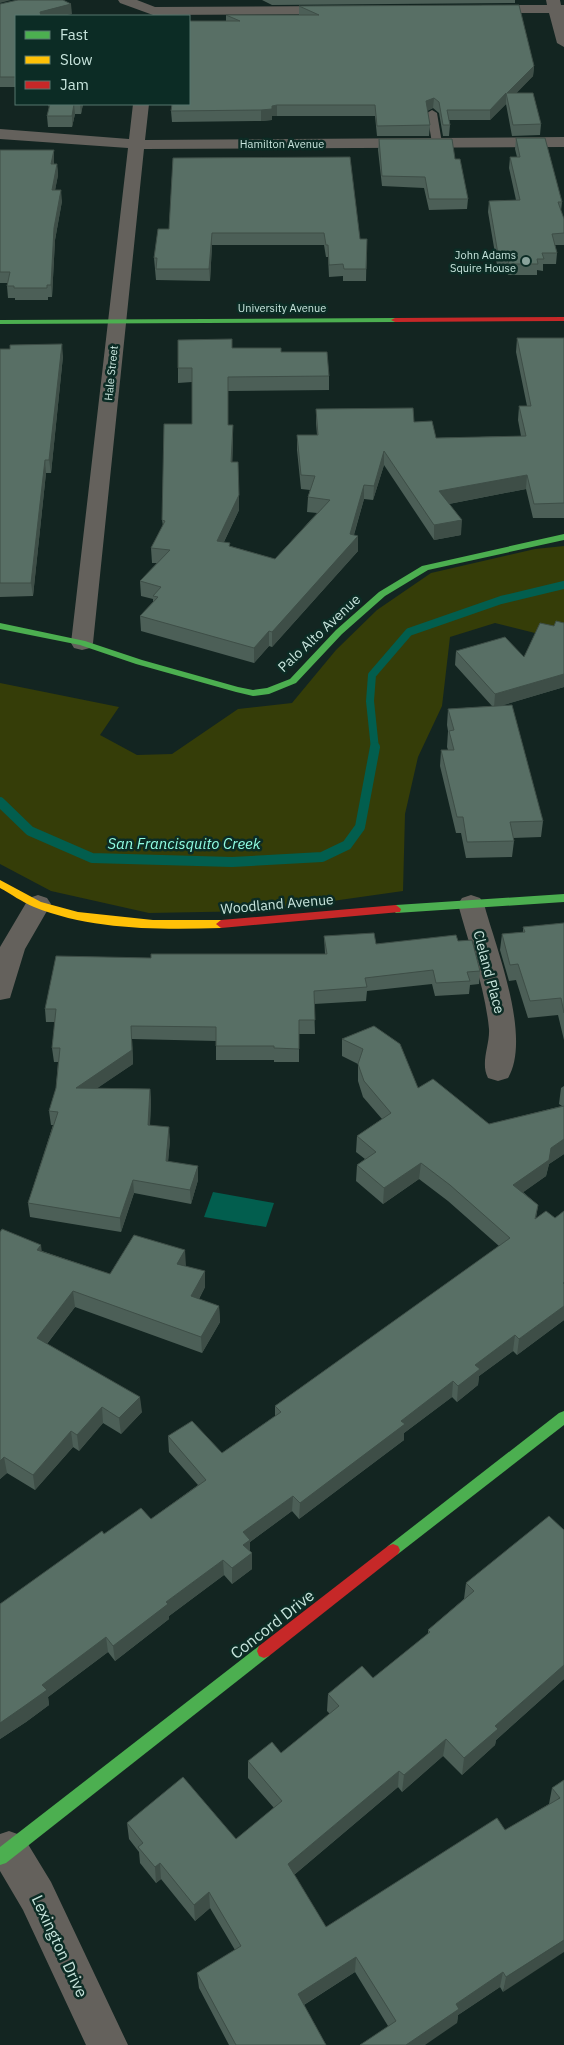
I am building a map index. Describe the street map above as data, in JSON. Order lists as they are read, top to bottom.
{
  "streets": {
    "street": [
      "Hamilton Avenue",
      "University Avenue",
      "Hale Street",
      "Palo Alto Avenue",
      "Woodland Avenue",
      "Cleland Place",
      "Concord Drive",
      "Lexington Drive"
    ]
  },
  "crossings": [
    ["Hamilton Avenue", "Hale Street"],
    ["University Avenue", "Hale Street"],
    ["Hale Street", "Palo Alto Avenue"],
    ["Woodland Avenue", "Cleland Place"],
    ["Concord Drive", "Lexington Drive"]
  ],
  "water": ["San Francisquito Creek"],
  "places": ["John Adams Squire House"],
  "legend": ["Fast", "Slow", "Jam"]
}
